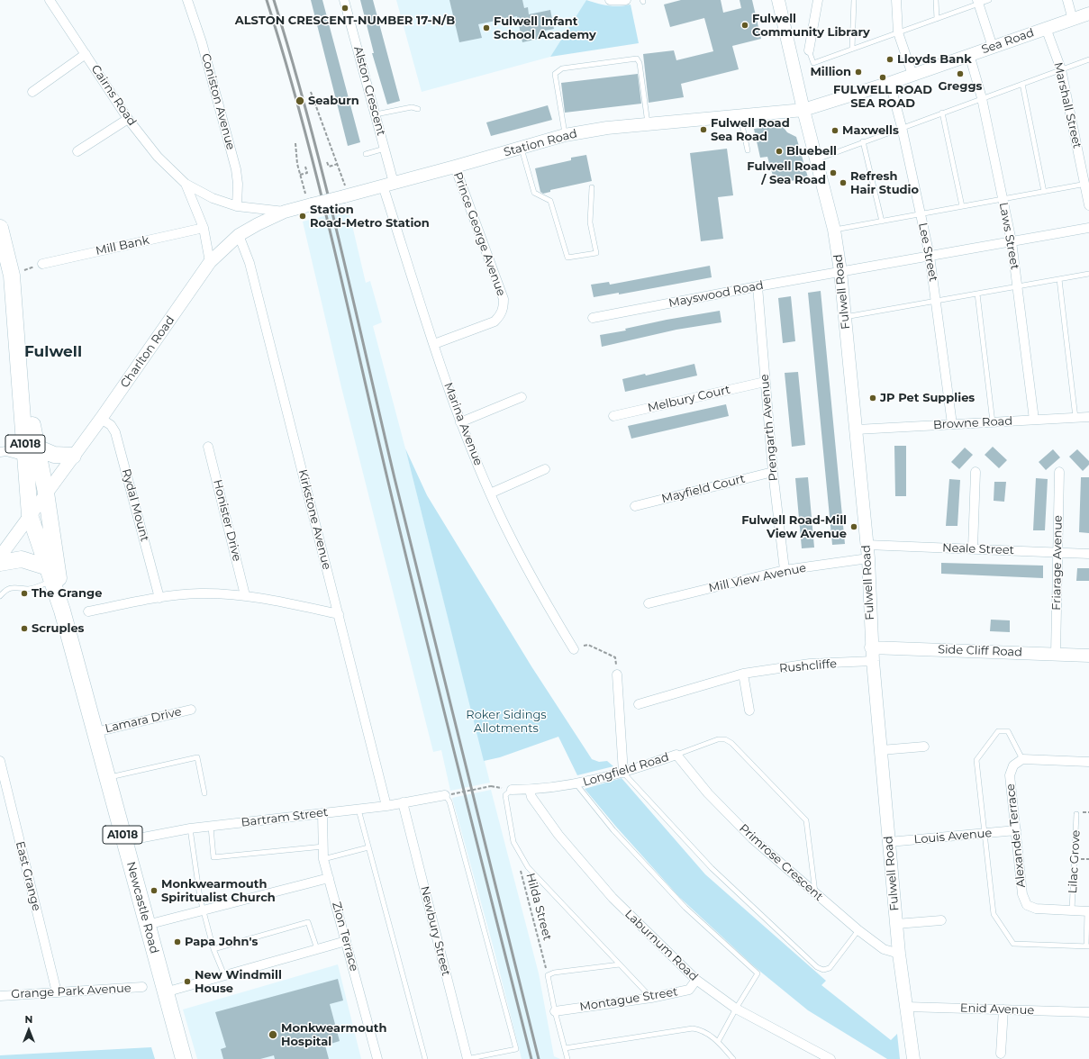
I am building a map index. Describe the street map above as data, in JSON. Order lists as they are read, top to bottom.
{
  "streets": {
    "highway": ["A1018", "Newcastle Road"],
    "street": [
      "Sea Road",
      "Alston Crescent",
      "Cairns Road",
      "Coniston Avenue",
      "Marshall Street",
      "Station Road",
      "Prince George Avenue",
      "Laws Street",
      "Mill Bank",
      "Lee Street",
      "Fulwell Road",
      "Mayswood Road",
      "Charlton Road",
      "Melbury Court",
      "Browne Road",
      "Marina Avenue",
      "Prengarth Avenue",
      "Mayfield Court",
      "Rydal Mount",
      "Kirkstone Avenue",
      "Honister Drive",
      "Neale Street",
      "Friarage Avenue",
      "Mill View Avenue",
      "Side Cliff Road",
      "Rushcliffe",
      "Lamara Drive",
      "Longfield Road",
      "Bartram Street",
      "Alexander Terrace",
      "Louis Avenue",
      "Primrose Crescent",
      "East Grange",
      "Newbury Street",
      "Zion Terrace",
      "Laburnum Road",
      "Grange Park Avenue",
      "Montague Street",
      "Enid Avenue"
    ],
    "lane": ["Lilac Grove"],
    "path": ["Hilda Street"]
  },
  "crossings": [
    ["Sea Road", "Marshall Street"],
    ["Sea Road", "Station Road"],
    ["Sea Road", "Laws Street"],
    ["Sea Road", "Lee Street"],
    ["Sea Road", "Fulwell Road"],
    ["Alston Crescent", "Station Road"],
    ["Alston Crescent", "Marina Avenue"],
    ["Cairns Road", "Coniston Avenue"],
    ["Cairns Road", "Station Road"],
    ["Cairns Road", "Mill Bank"],
    ["Cairns Road", "Charlton Road"],
    ["Station Road", "Prince George Avenue"],
    ["Station Road", "Fulwell Road"],
    ["Station Road", "Charlton Road"],
    ["Station Road", "Marina Avenue"],
    ["Prince George Avenue", "Marina Avenue"],
    ["Laws Street", "Mayswood Road"],
    ["Laws Street", "Browne Road"],
    ["Lee Street", "Mayswood Road"],
    ["Lee Street", "Browne Road"],
    ["Fulwell Road", "Mayswood Road"],
    ["Fulwell Road", "Browne Road"],
    ["Fulwell Road", "Neale Street"],
    ["Fulwell Road", "Mill View Avenue"],
    ["Fulwell Road", "Side Cliff Road"],
    ["Fulwell Road", "Rushcliffe"],
    ["Fulwell Road", "Louis Avenue"],
    ["Fulwell Road", "Primrose Crescent"],
    ["Fulwell Road", "Enid Avenue"],
    ["Mayswood Road", "Prengarth Avenue"],
    ["Charlton Road", "A1018"],
    ["Charlton Road", "Rydal Mount"],
    ["Charlton Road", "Kirkstone Avenue"],
    ["Charlton Road", "Newcastle Road"],
    ["Melbury Court", "Prengarth Avenue"],
    ["Prengarth Avenue", "Mayfield Court"],
    ["Prengarth Avenue", "Mill View Avenue"],
    ["A1018", "Newcastle Road"],
    ["Kirkstone Avenue", "Bartram Street"],
    ["Neale Street", "Friarage Avenue"],
    ["Friarage Avenue", "Side Cliff Road"],
    ["Lamara Drive", "Newcastle Road"],
    ["Longfield Road", "Primrose Crescent"],
    ["Longfield Road", "Laburnum Road"],
    ["Bartram Street", "Newcastle Road"],
    ["Bartram Street", "Newbury Street"],
    ["Bartram Street", "Zion Terrace"],
    ["Alexander Terrace", "Louis Avenue"],
    ["Alexander Terrace", "Lilac Grove"],
    ["East Grange", "Grange Park Avenue"],
    ["Laburnum Road", "Montague Street"]
  ],
  "districts": ["Fulwell"],
  "parks": ["Roker Sidings Allotments"],
  "places": [
    "ALSTON CRESCENT-NUMBER 17-N/B",
    "Fulwell Community Library",
    "Fulwell Infant School Academy",
    "Lloyds Bank",
    "Million",
    "Greggs",
    "FULWELL ROAD SEA ROAD",
    "Seaburn",
    "Fulwell Road Sea Road",
    "Maxwells",
    "Bluebell",
    "Fulwell Road / Sea Road",
    "Refresh Hair Studio",
    "Station Road-Metro Station",
    "JP Pet Supplies",
    "Fulwell Road-Mill View Avenue",
    "The Grange",
    "Scruples",
    "Monkwearmouth Spiritualist Church",
    "Papa John's",
    "New Windmill House",
    "Monkwearmouth Hospital"
  ],
  "north": "top"
}
